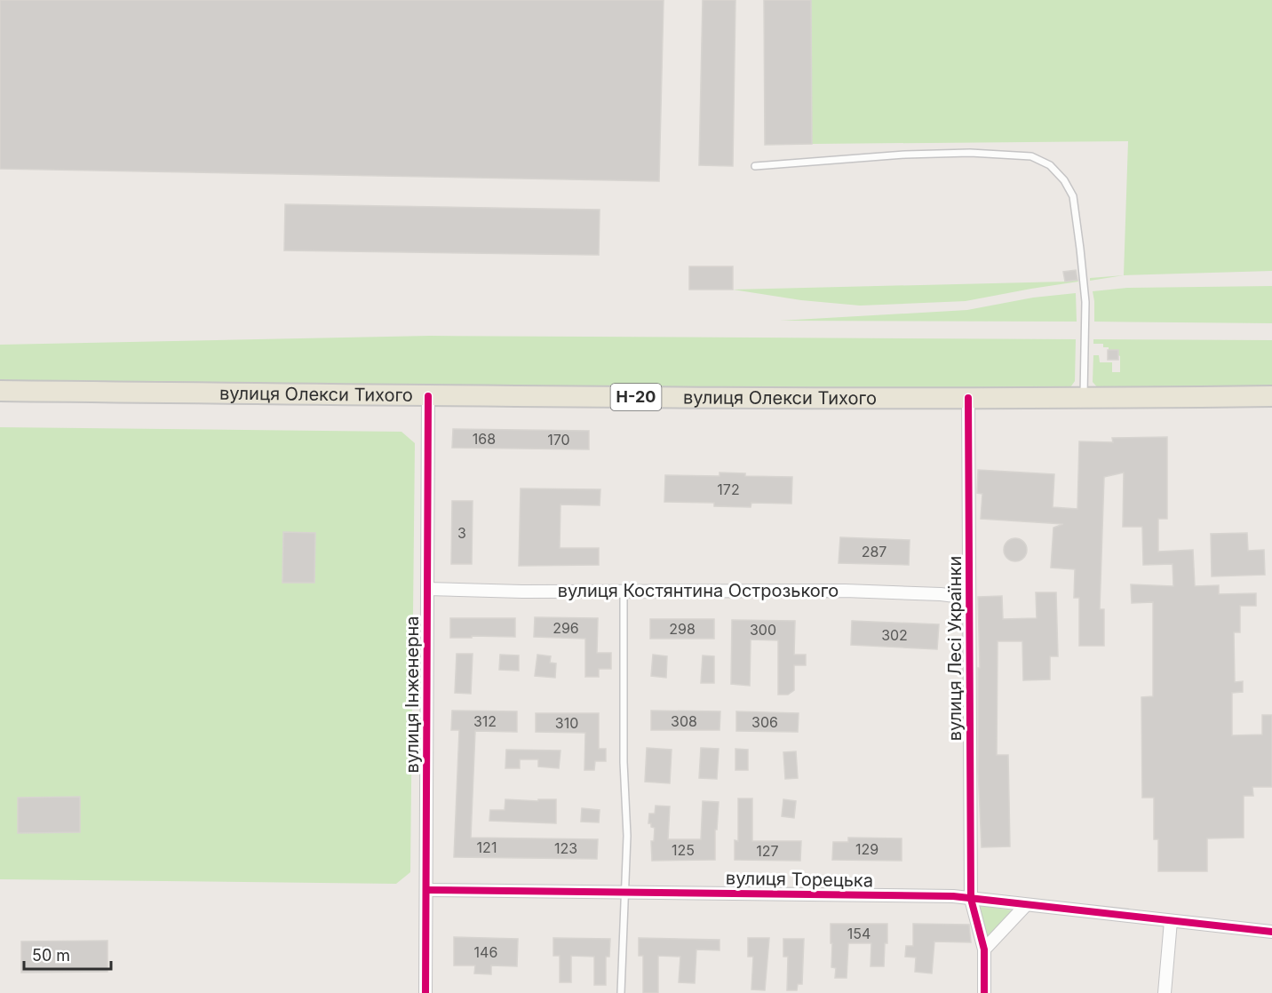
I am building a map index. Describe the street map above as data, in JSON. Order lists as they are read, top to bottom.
{
  "streets": {
    "main road": ["вулиця Олекси Тихого", "Н-20"],
    "street": [
      "вулиця Костянтина Острозького",
      "вулиця Лесі Українки",
      "вулиця Інженерна",
      "вулиця Торецька"
    ]
  },
  "crossings": [
    ["вулиця Олекси Тихого", "вулиця Лесі Українки"],
    ["вулиця Олекси Тихого", "вулиця Інженерна"],
    ["вулиця Костянтина Острозького", "вулиця Лесі Українки"],
    ["вулиця Костянтина Острозького", "вулиця Інженерна"],
    ["вулиця Лесі Українки", "вулиця Торецька"],
    ["вулиця Інженерна", "вулиця Торецька"]
  ],
  "house_numbers": [
    "168",
    "170",
    "172",
    "3",
    "287",
    "296",
    "298",
    "300",
    "302",
    "312",
    "308",
    "306",
    "310",
    "121",
    "123",
    "129",
    "125",
    "127",
    "154",
    "146"
  ],
  "scale_bar": "50 m"
}
